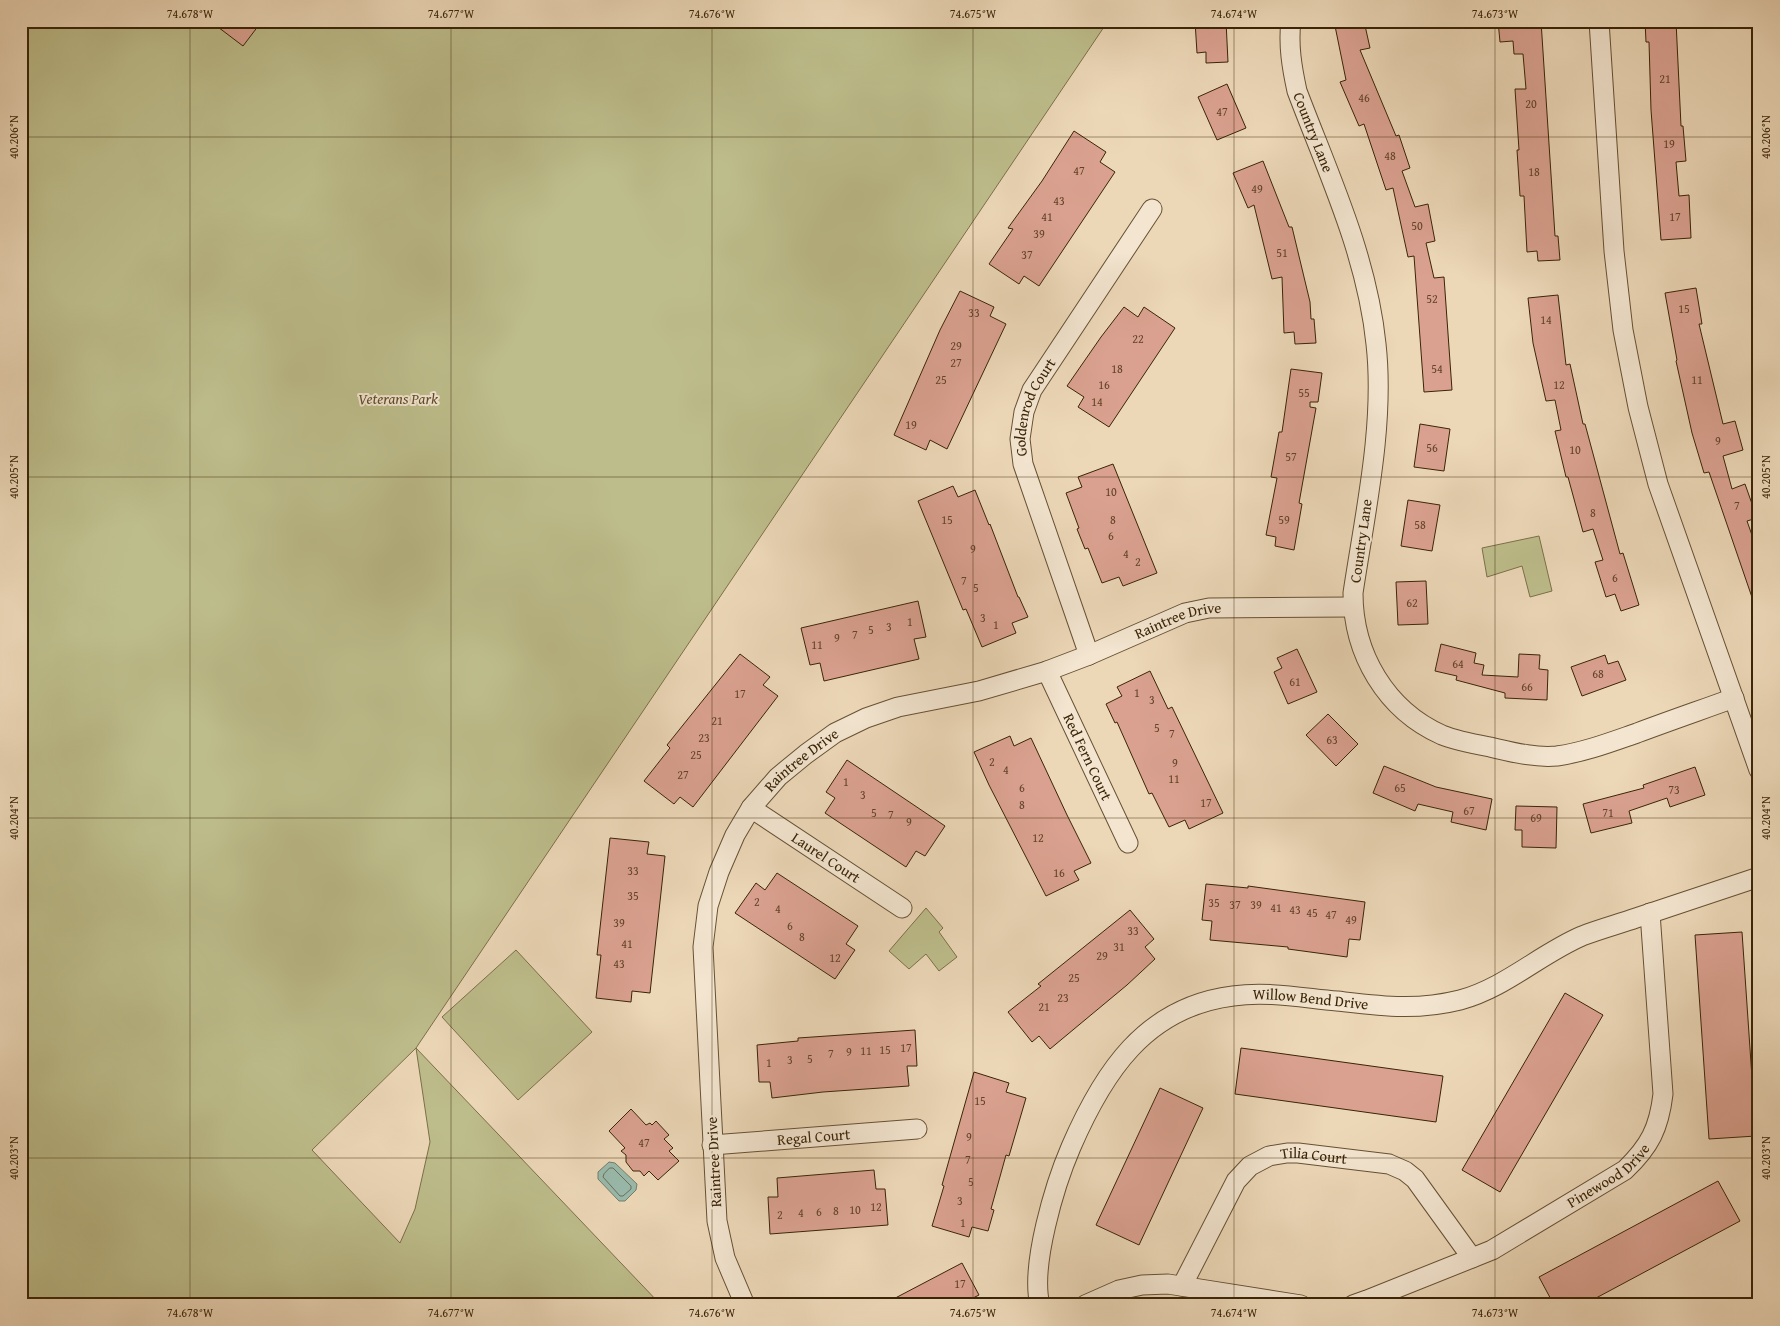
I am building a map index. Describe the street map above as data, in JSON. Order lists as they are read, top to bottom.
{
  "streets": {
    "street": [
      "Country Lane",
      "Goldenrod Court",
      "Raintree Drive",
      "Red Fern Court",
      "Laurel Court",
      "Willow Bend Drive",
      "Regal Court",
      "Tilia Court",
      "Pinewood Drive"
    ]
  },
  "crossings": [
    ["Country Lane", "Raintree Drive"],
    ["Goldenrod Court", "Raintree Drive"],
    ["Raintree Drive", "Red Fern Court"],
    ["Raintree Drive", "Laurel Court"],
    ["Raintree Drive", "Regal Court"],
    ["Willow Bend Drive", "Pinewood Drive"],
    ["Tilia Court", "Pinewood Drive"]
  ],
  "parks": ["Veterans Park"],
  "house_numbers": [
    "21",
    "46",
    "20",
    "47",
    "19",
    "48",
    "47",
    "18",
    "49",
    "43",
    "41",
    "17",
    "50",
    "39",
    "51",
    "37",
    "52",
    "15",
    "33",
    "14",
    "22",
    "29",
    "27",
    "18",
    "54",
    "25",
    "11",
    "16",
    "12",
    "55",
    "14",
    "19",
    "9",
    "56",
    "10",
    "57",
    "10",
    "7",
    "8",
    "15",
    "8",
    "59",
    "58",
    "6",
    "9",
    "4",
    "2",
    "6",
    "7",
    "5",
    "62",
    "3",
    "1",
    "1",
    "3",
    "5",
    "7",
    "9",
    "11",
    "64",
    "68",
    "61",
    "66",
    "1",
    "17",
    "3",
    "21",
    "5",
    "7",
    "23",
    "63",
    "25",
    "2",
    "9",
    "4",
    "27",
    "11",
    "1",
    "6",
    "65",
    "73",
    "3",
    "17",
    "8",
    "67",
    "5",
    "71",
    "7",
    "69",
    "9",
    "12",
    "33",
    "16",
    "35",
    "2",
    "35",
    "37",
    "39",
    "41",
    "4",
    "43",
    "45",
    "47",
    "49",
    "39",
    "6",
    "33",
    "8",
    "41",
    "31",
    "29",
    "12",
    "43",
    "25",
    "23",
    "21",
    "17",
    "15",
    "11",
    "9",
    "7",
    "5",
    "3",
    "1",
    "15",
    "9",
    "47",
    "7",
    "5",
    "3",
    "12",
    "10",
    "8",
    "6",
    "4",
    "2",
    "1",
    "17"
  ],
  "coordinates": [
    "74.678°W",
    "74.677°W",
    "74.676°W",
    "74.675°W",
    "74.674°W",
    "74.673°W",
    "40.206°N",
    "40.205°N",
    "40.204°N",
    "40.203°N"
  ]
}
